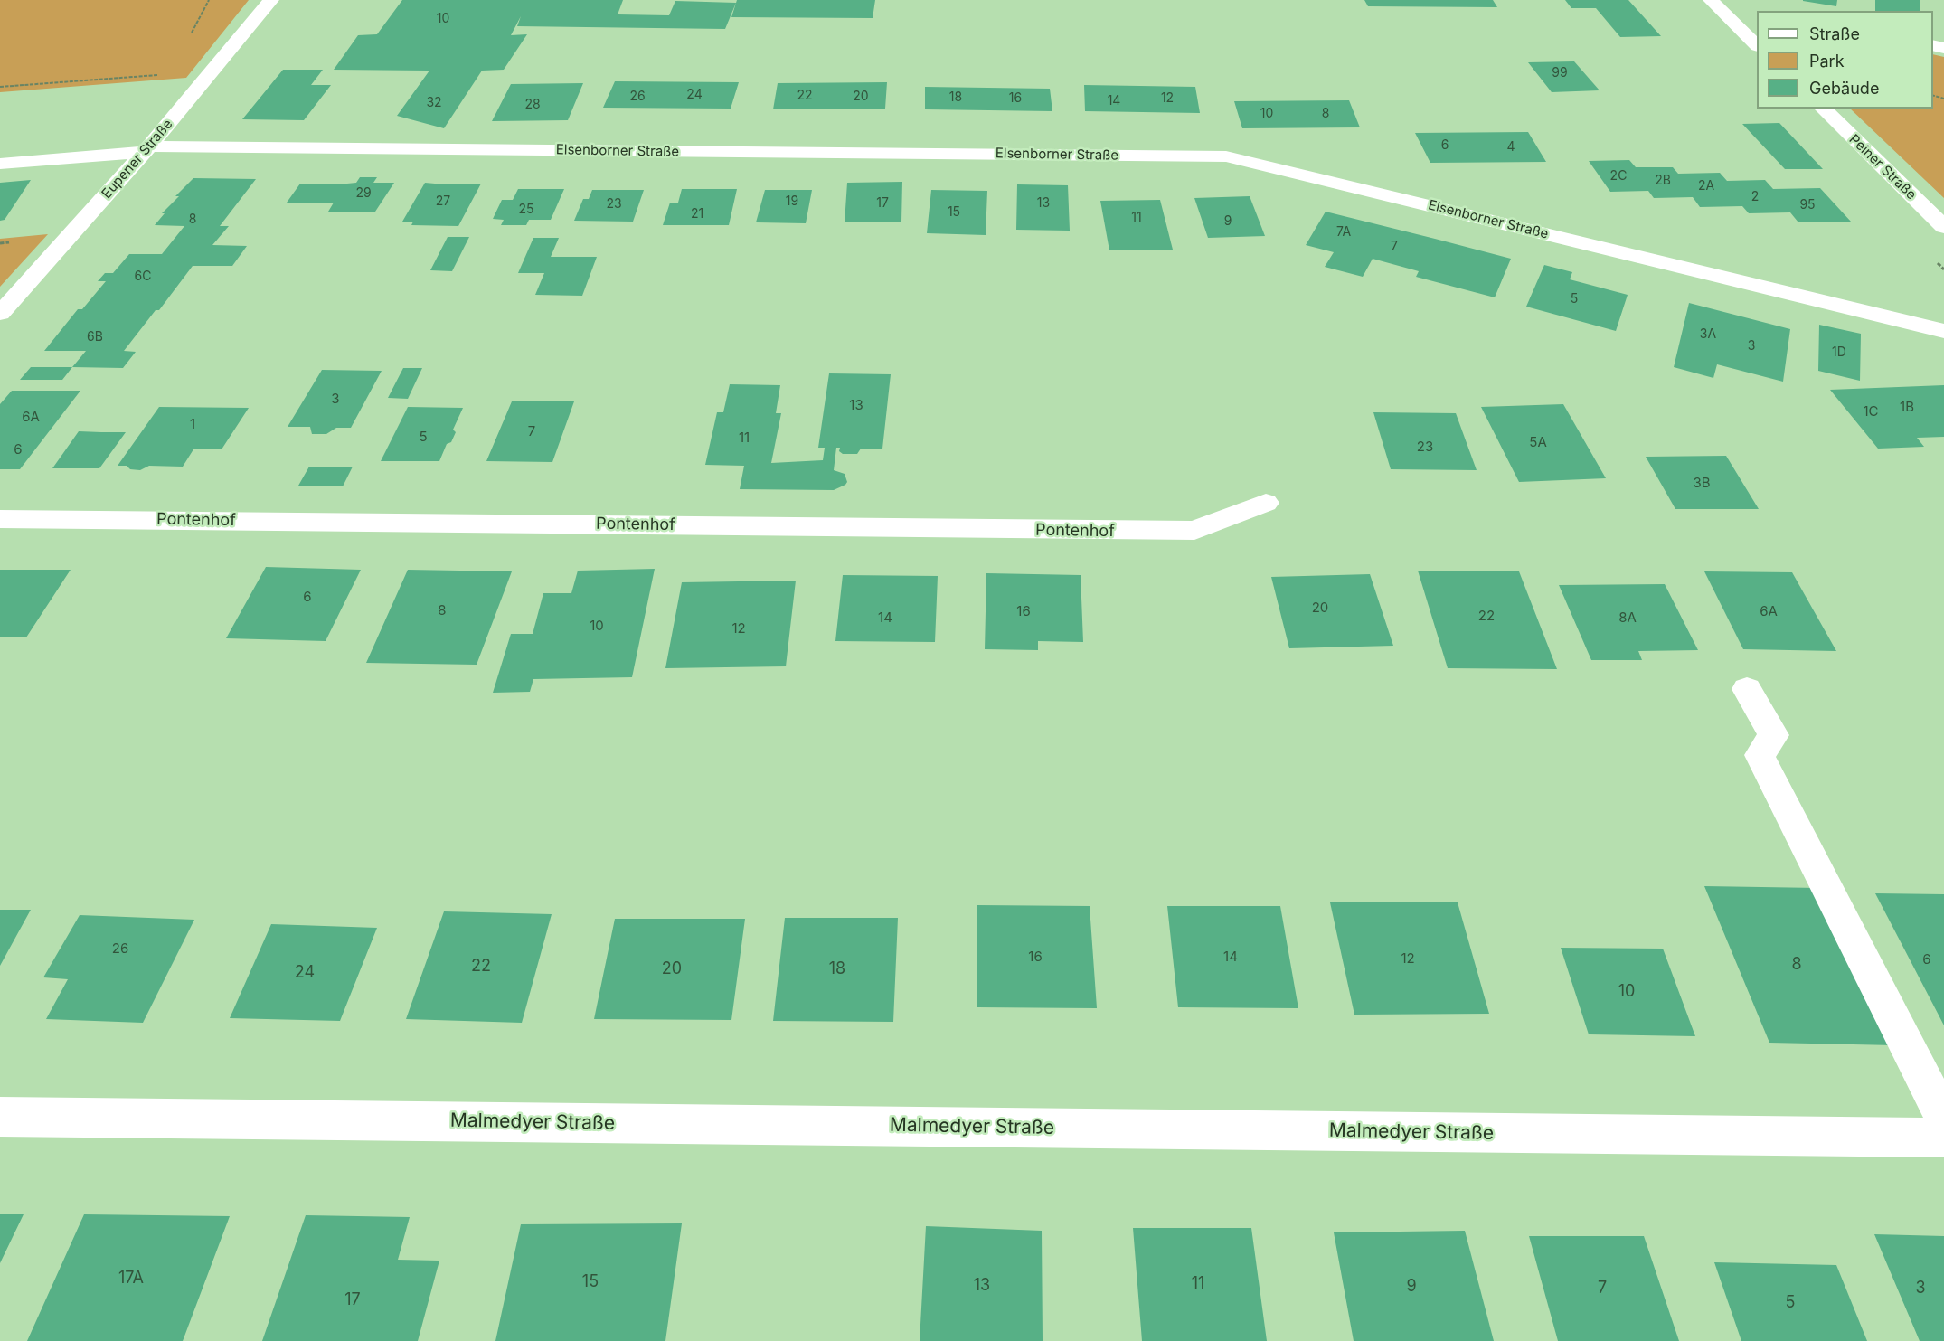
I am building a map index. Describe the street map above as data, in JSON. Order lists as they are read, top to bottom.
{
  "streets": {
    "street": [
      "Elsenborner Straße",
      "Eupener Straße",
      "Peiner Straße",
      "Pontenhof",
      "Malmedyer Straße"
    ]
  },
  "crossings": [
    ["Elsenborner Straße", "Eupener Straße"]
  ],
  "house_numbers": [
    "10",
    "99",
    "24",
    "22",
    "26",
    "20",
    "18",
    "16",
    "12",
    "14",
    "32",
    "28",
    "10",
    "8",
    "6",
    "4",
    "2C",
    "2B",
    "2A",
    "29",
    "2",
    "27",
    "19",
    "17",
    "13",
    "23",
    "95",
    "25",
    "15",
    "21",
    "11",
    "8",
    "9",
    "7A",
    "7",
    "6C",
    "5",
    "3A",
    "6B",
    "3",
    "1D",
    "3",
    "13",
    "1B",
    "1C",
    "6A",
    "1",
    "7",
    "5",
    "11",
    "5A",
    "23",
    "6",
    "3B",
    "6",
    "20",
    "8",
    "16",
    "6A",
    "22",
    "14",
    "8A",
    "10",
    "12",
    "26",
    "16",
    "14",
    "12",
    "6",
    "8",
    "22",
    "20",
    "18",
    "24",
    "10",
    "17A",
    "15",
    "11",
    "13",
    "9",
    "7",
    "3",
    "17",
    "5"
  ],
  "legend": ["Straße", "Park", "Gebäude"]
}
